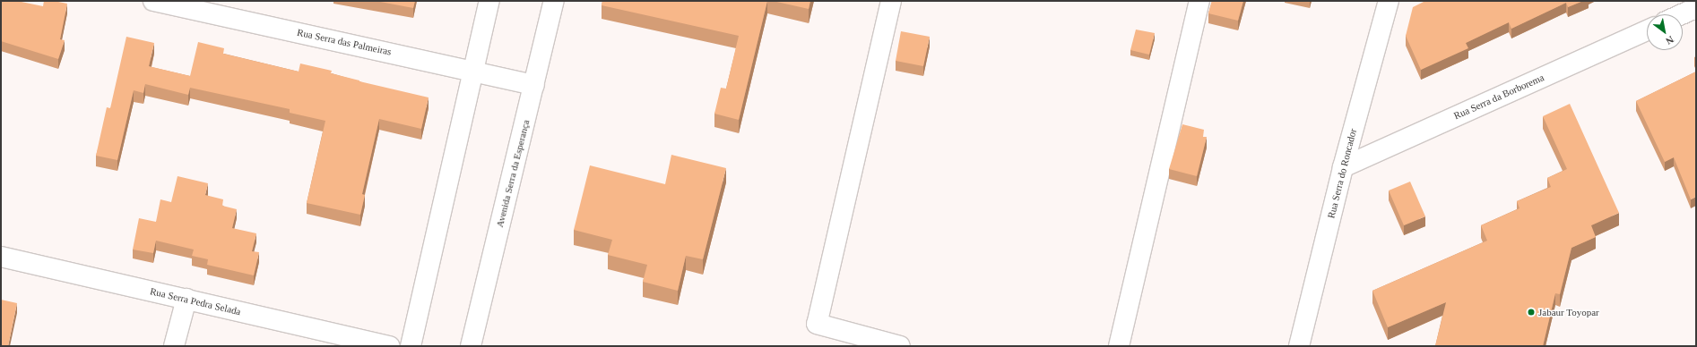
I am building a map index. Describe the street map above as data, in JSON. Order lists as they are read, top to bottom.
{
  "streets": {
    "street": [
      "Rua Serra das Palmeiras",
      "Rua Serra da Borborema",
      "Avenida Serra da Esperança",
      "Rua Serra do Roncador",
      "Rua Serra Pedra Selada"
    ]
  },
  "crossings": [
    ["Rua Serra das Palmeiras", "Avenida Serra da Esperança"],
    ["Rua Serra da Borborema", "Rua Serra do Roncador"]
  ],
  "places": ["Jabaur Toyopar"],
  "north": "bottom right"
}
